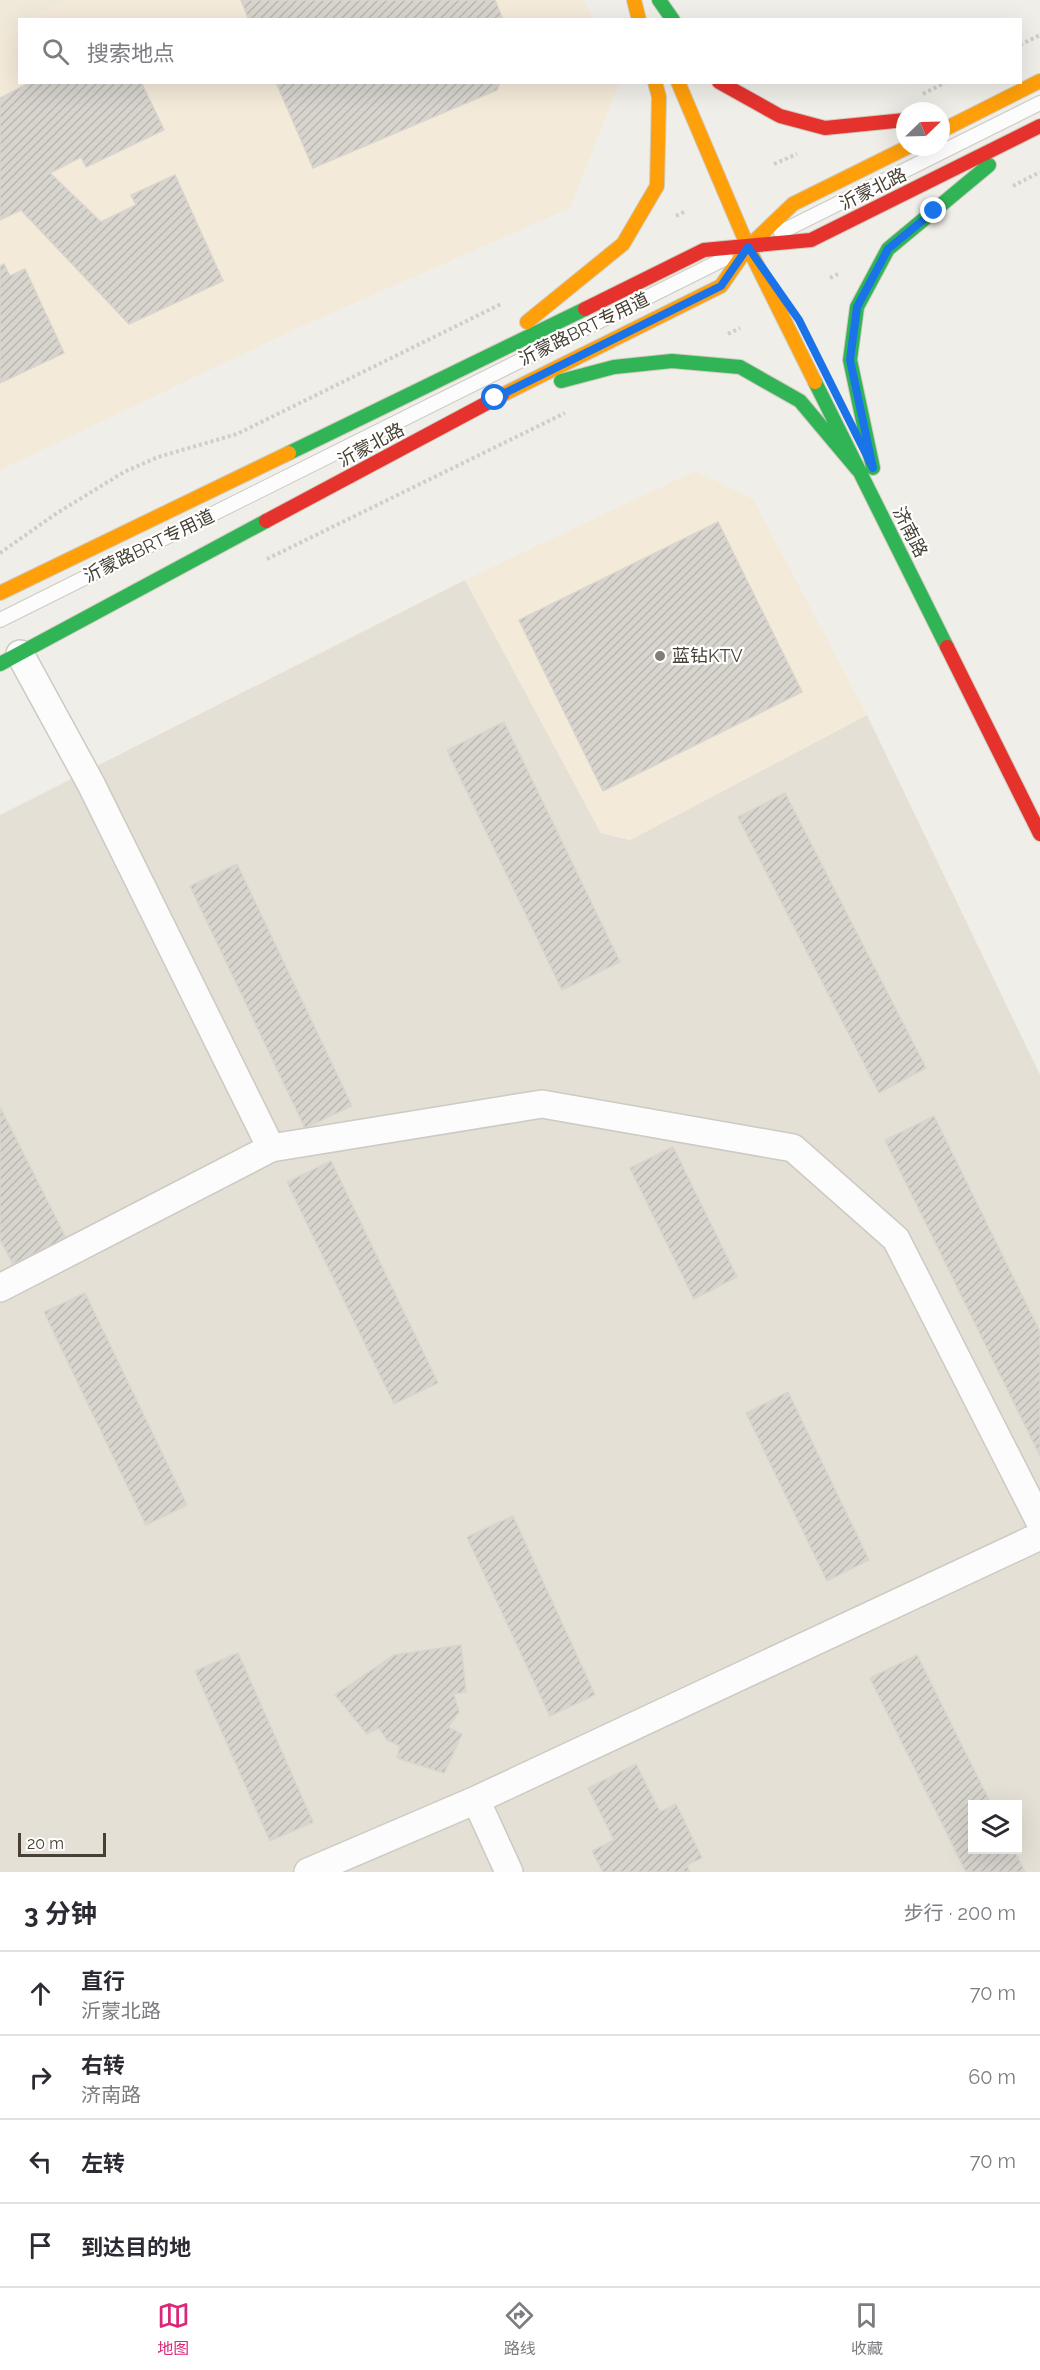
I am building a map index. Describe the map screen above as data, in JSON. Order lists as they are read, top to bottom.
{
  "streets": {
    "main road": ["沂蒙北路", "济南路"],
    "lane": ["沂蒙路BRT专用道"]
  },
  "crossings": [
    ["沂蒙北路", "沂蒙路BRT专用道"],
    ["沂蒙北路", "济南路"],
    ["沂蒙路BRT专用道", "济南路"]
  ],
  "places": ["蓝钻KTV"],
  "scale_bar": "20 m",
  "north": "top right",
  "page": {
    "search": "搜索地点",
    "scale": "20 m",
    "heading": ["3 分钟", "步行 · 200 m"],
    "list": [
      ["直行", "沂蒙北路", "70 m"],
      ["右转", "济南路", "60 m"],
      ["左转", "70 m"],
      "到达目的地"
    ],
    "nav": ["地图", "路线", "收藏"]
  }
}
